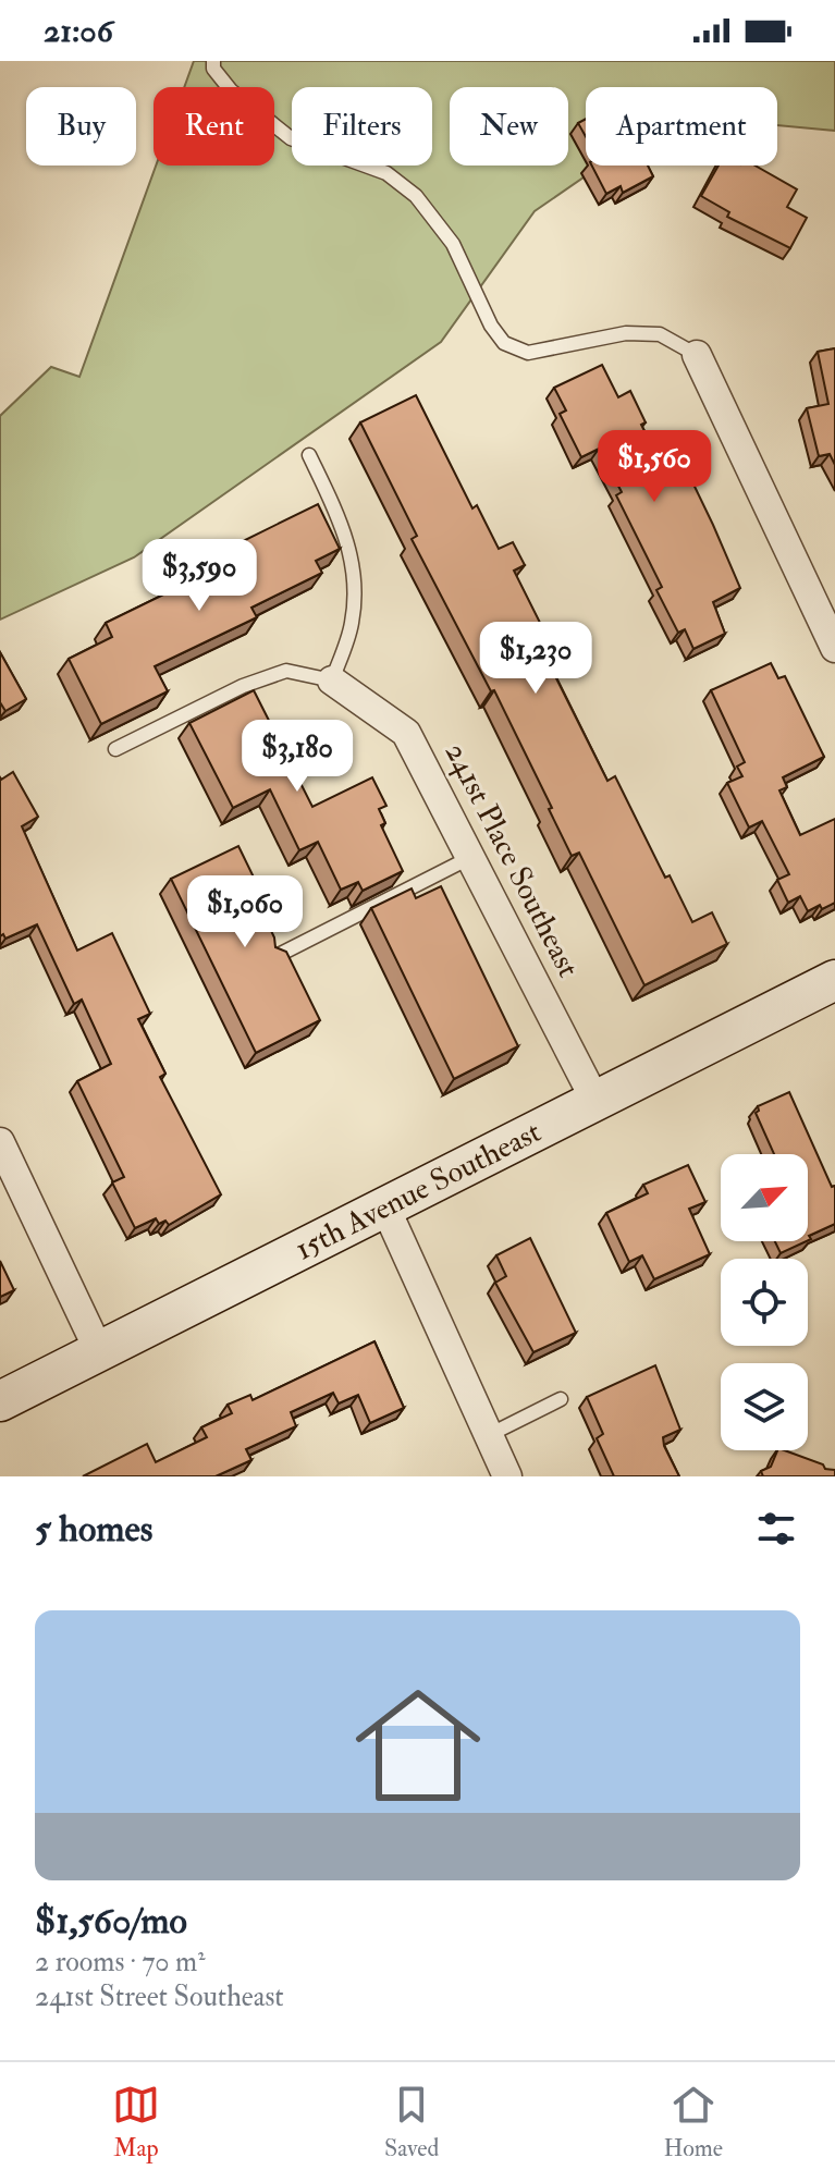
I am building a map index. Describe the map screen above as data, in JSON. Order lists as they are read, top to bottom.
{
  "streets": {
    "street": ["241st Place Southeast", "15th Avenue Southeast"]
  },
  "crossings": [
    ["241st Place Southeast", "15th Avenue Southeast"]
  ],
  "north": "top right",
  "page": {
    "status": "21:06",
    "chip": [
      "Buy",
      "Rent",
      "Filters",
      "New",
      "Apartment"
    ],
    "price": [
      "$1,560",
      "$3,590",
      "$1,230",
      "$3,180",
      "$1,060"
    ],
    "heading": "5 homes",
    "list": [
      {
        "name": "$1,560/mo",
        "note": "2 rooms · 70 m² · 241st Street Southeast"
      }
    ],
    "tabs": ["Map", "Saved", "Home"]
  }
}
